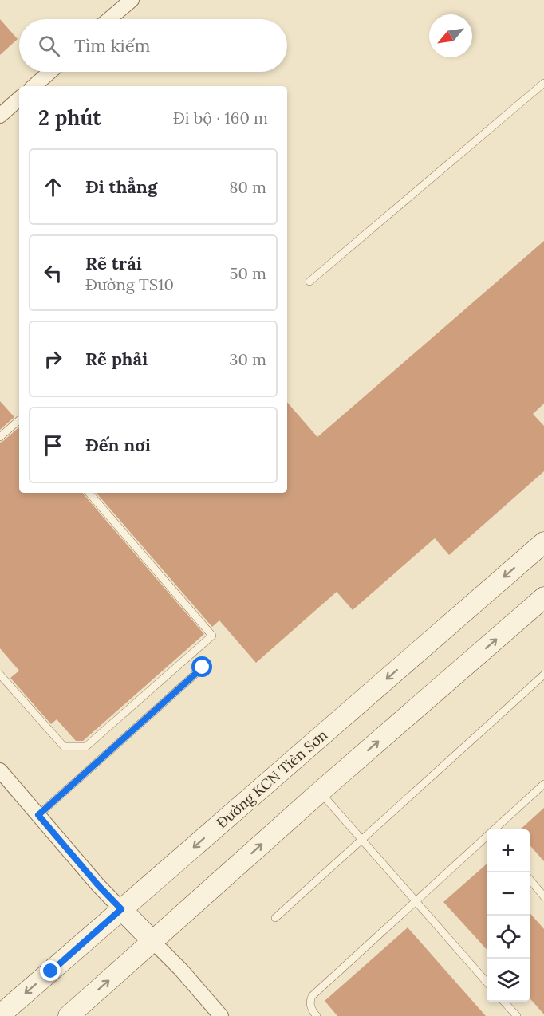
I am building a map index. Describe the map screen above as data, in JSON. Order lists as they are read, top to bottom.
{
  "streets": {
    "main road": ["Đường KCN Tiên Sơn"]
  },
  "north": "bottom left",
  "page": {
    "search": "Tìm kiếm",
    "heading": ["2 phút", "Đi bộ · 160 m"],
    "list": [
      ["Đi thẳng", "80 m"],
      ["Rẽ trái", "Đường TS10", "50 m"],
      ["Rẽ phải", "30 m"],
      "Đến nơi"
    ],
    "map_buttons": ["+", "−"]
  }
}
